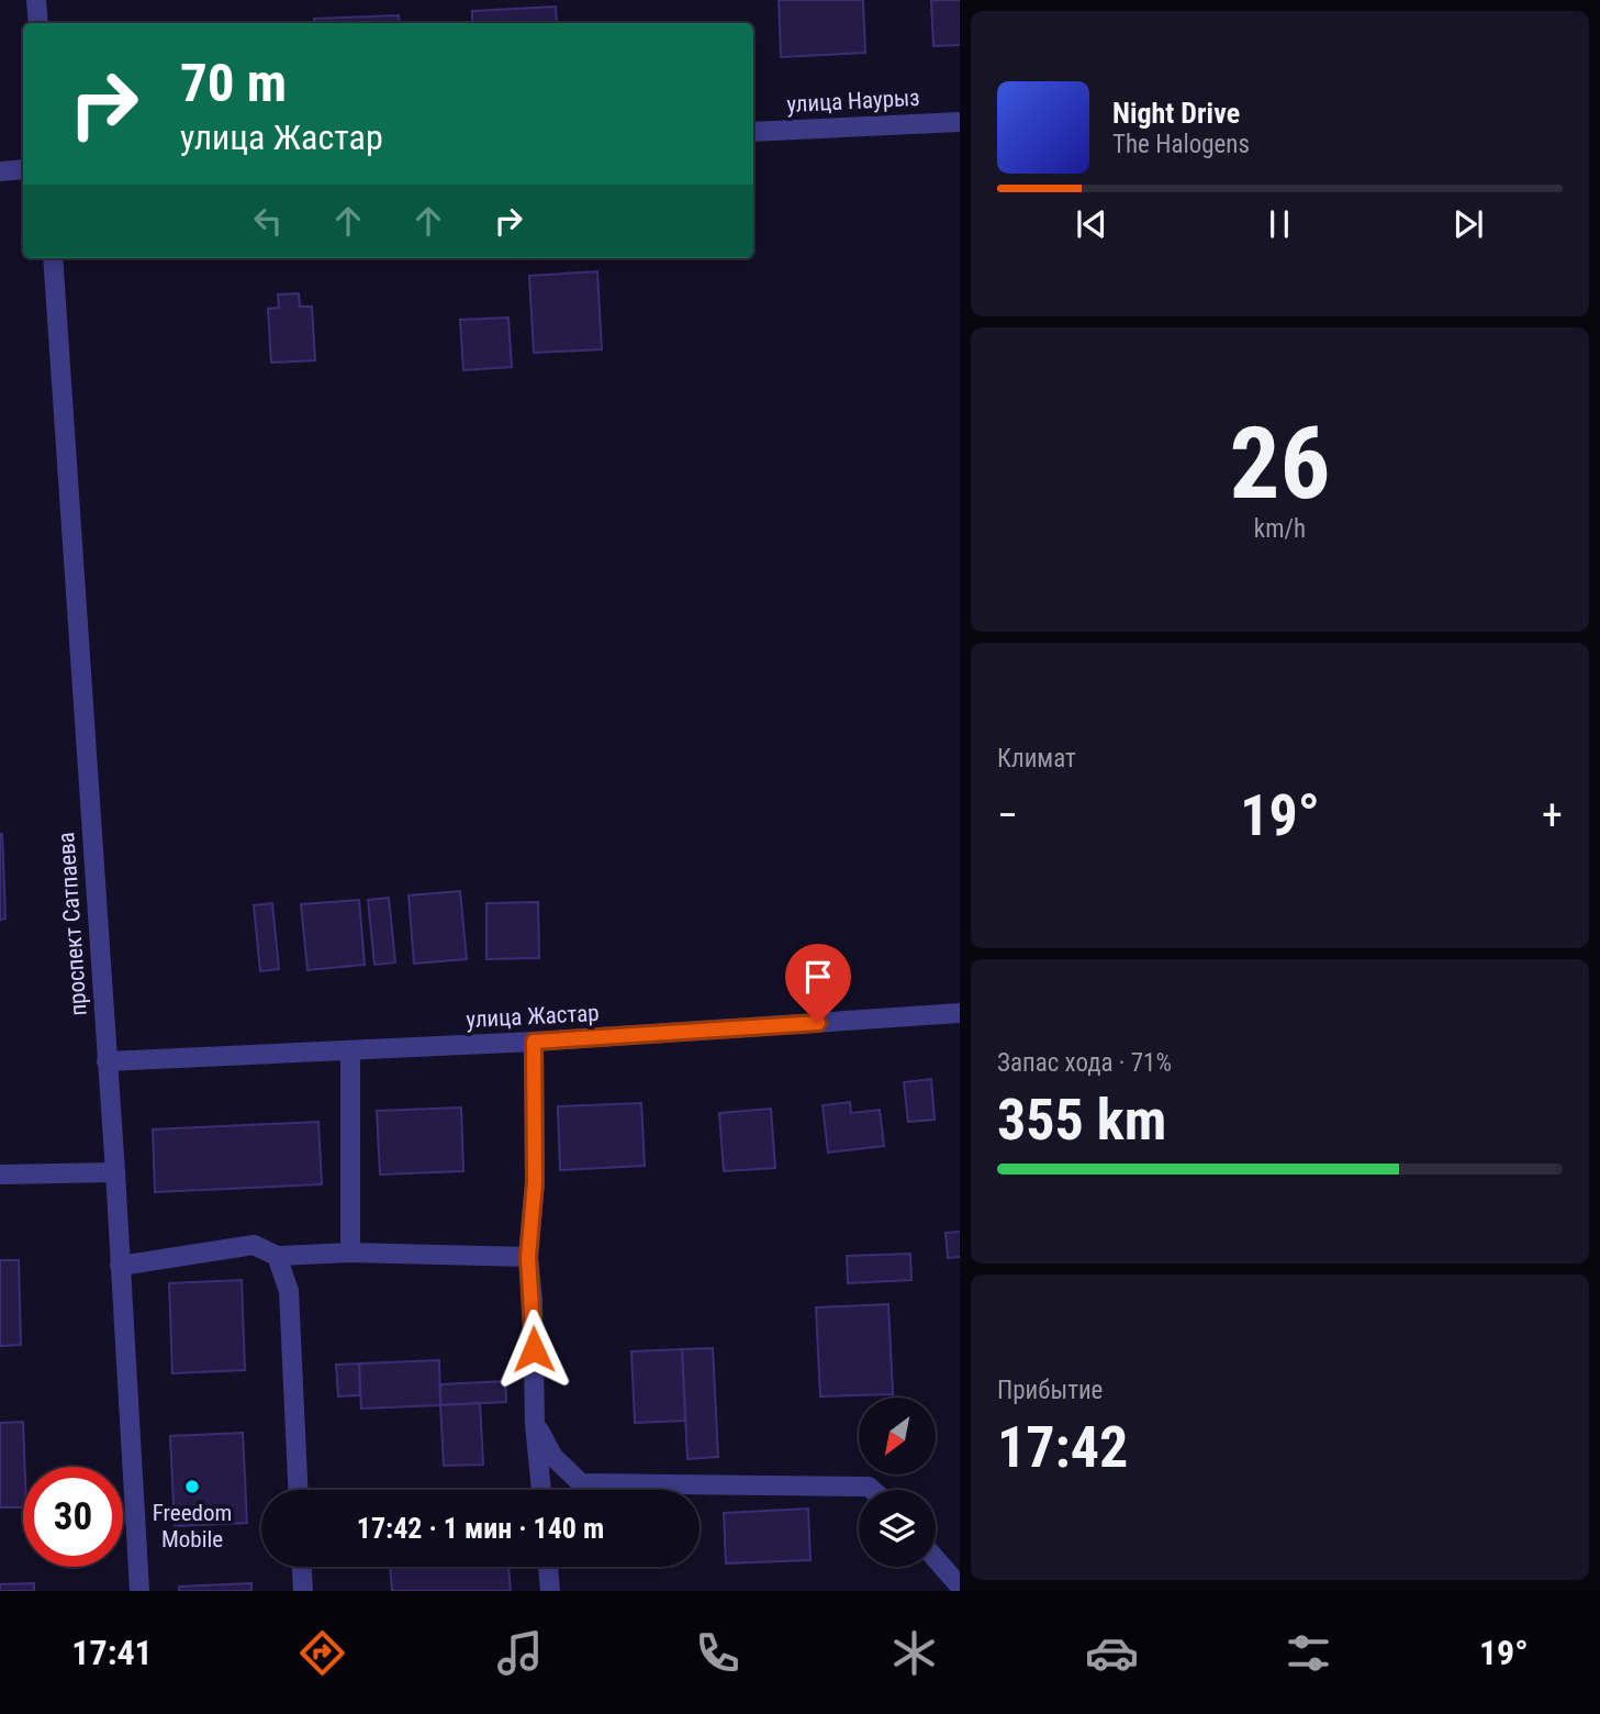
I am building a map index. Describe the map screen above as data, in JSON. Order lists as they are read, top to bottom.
{
  "streets": {
    "street": ["улица Наурыз", "проспект Сатпаева", "улица Жастар"]
  },
  "crossings": [
    ["проспект Сатпаева", "улица Жастар"]
  ],
  "places": ["Freedom Mobile"],
  "north": "bottom left",
  "page": {
    "turn": ["70 m", "улица Жастар"],
    "song": ["Night Drive", "The Halogens"],
    "tile": [
      ["26", "km/h"],
      "Климат",
      ["Запас хода · 71%", "355 km"],
      ["Прибытие", "17:42"]
    ],
    "heat": ["−", "19°", "+"],
    "limit": "30",
    "trip": "17:42 · 1 мин · 140 m",
    "tabs": ["17:41", "19°"]
  }
}
